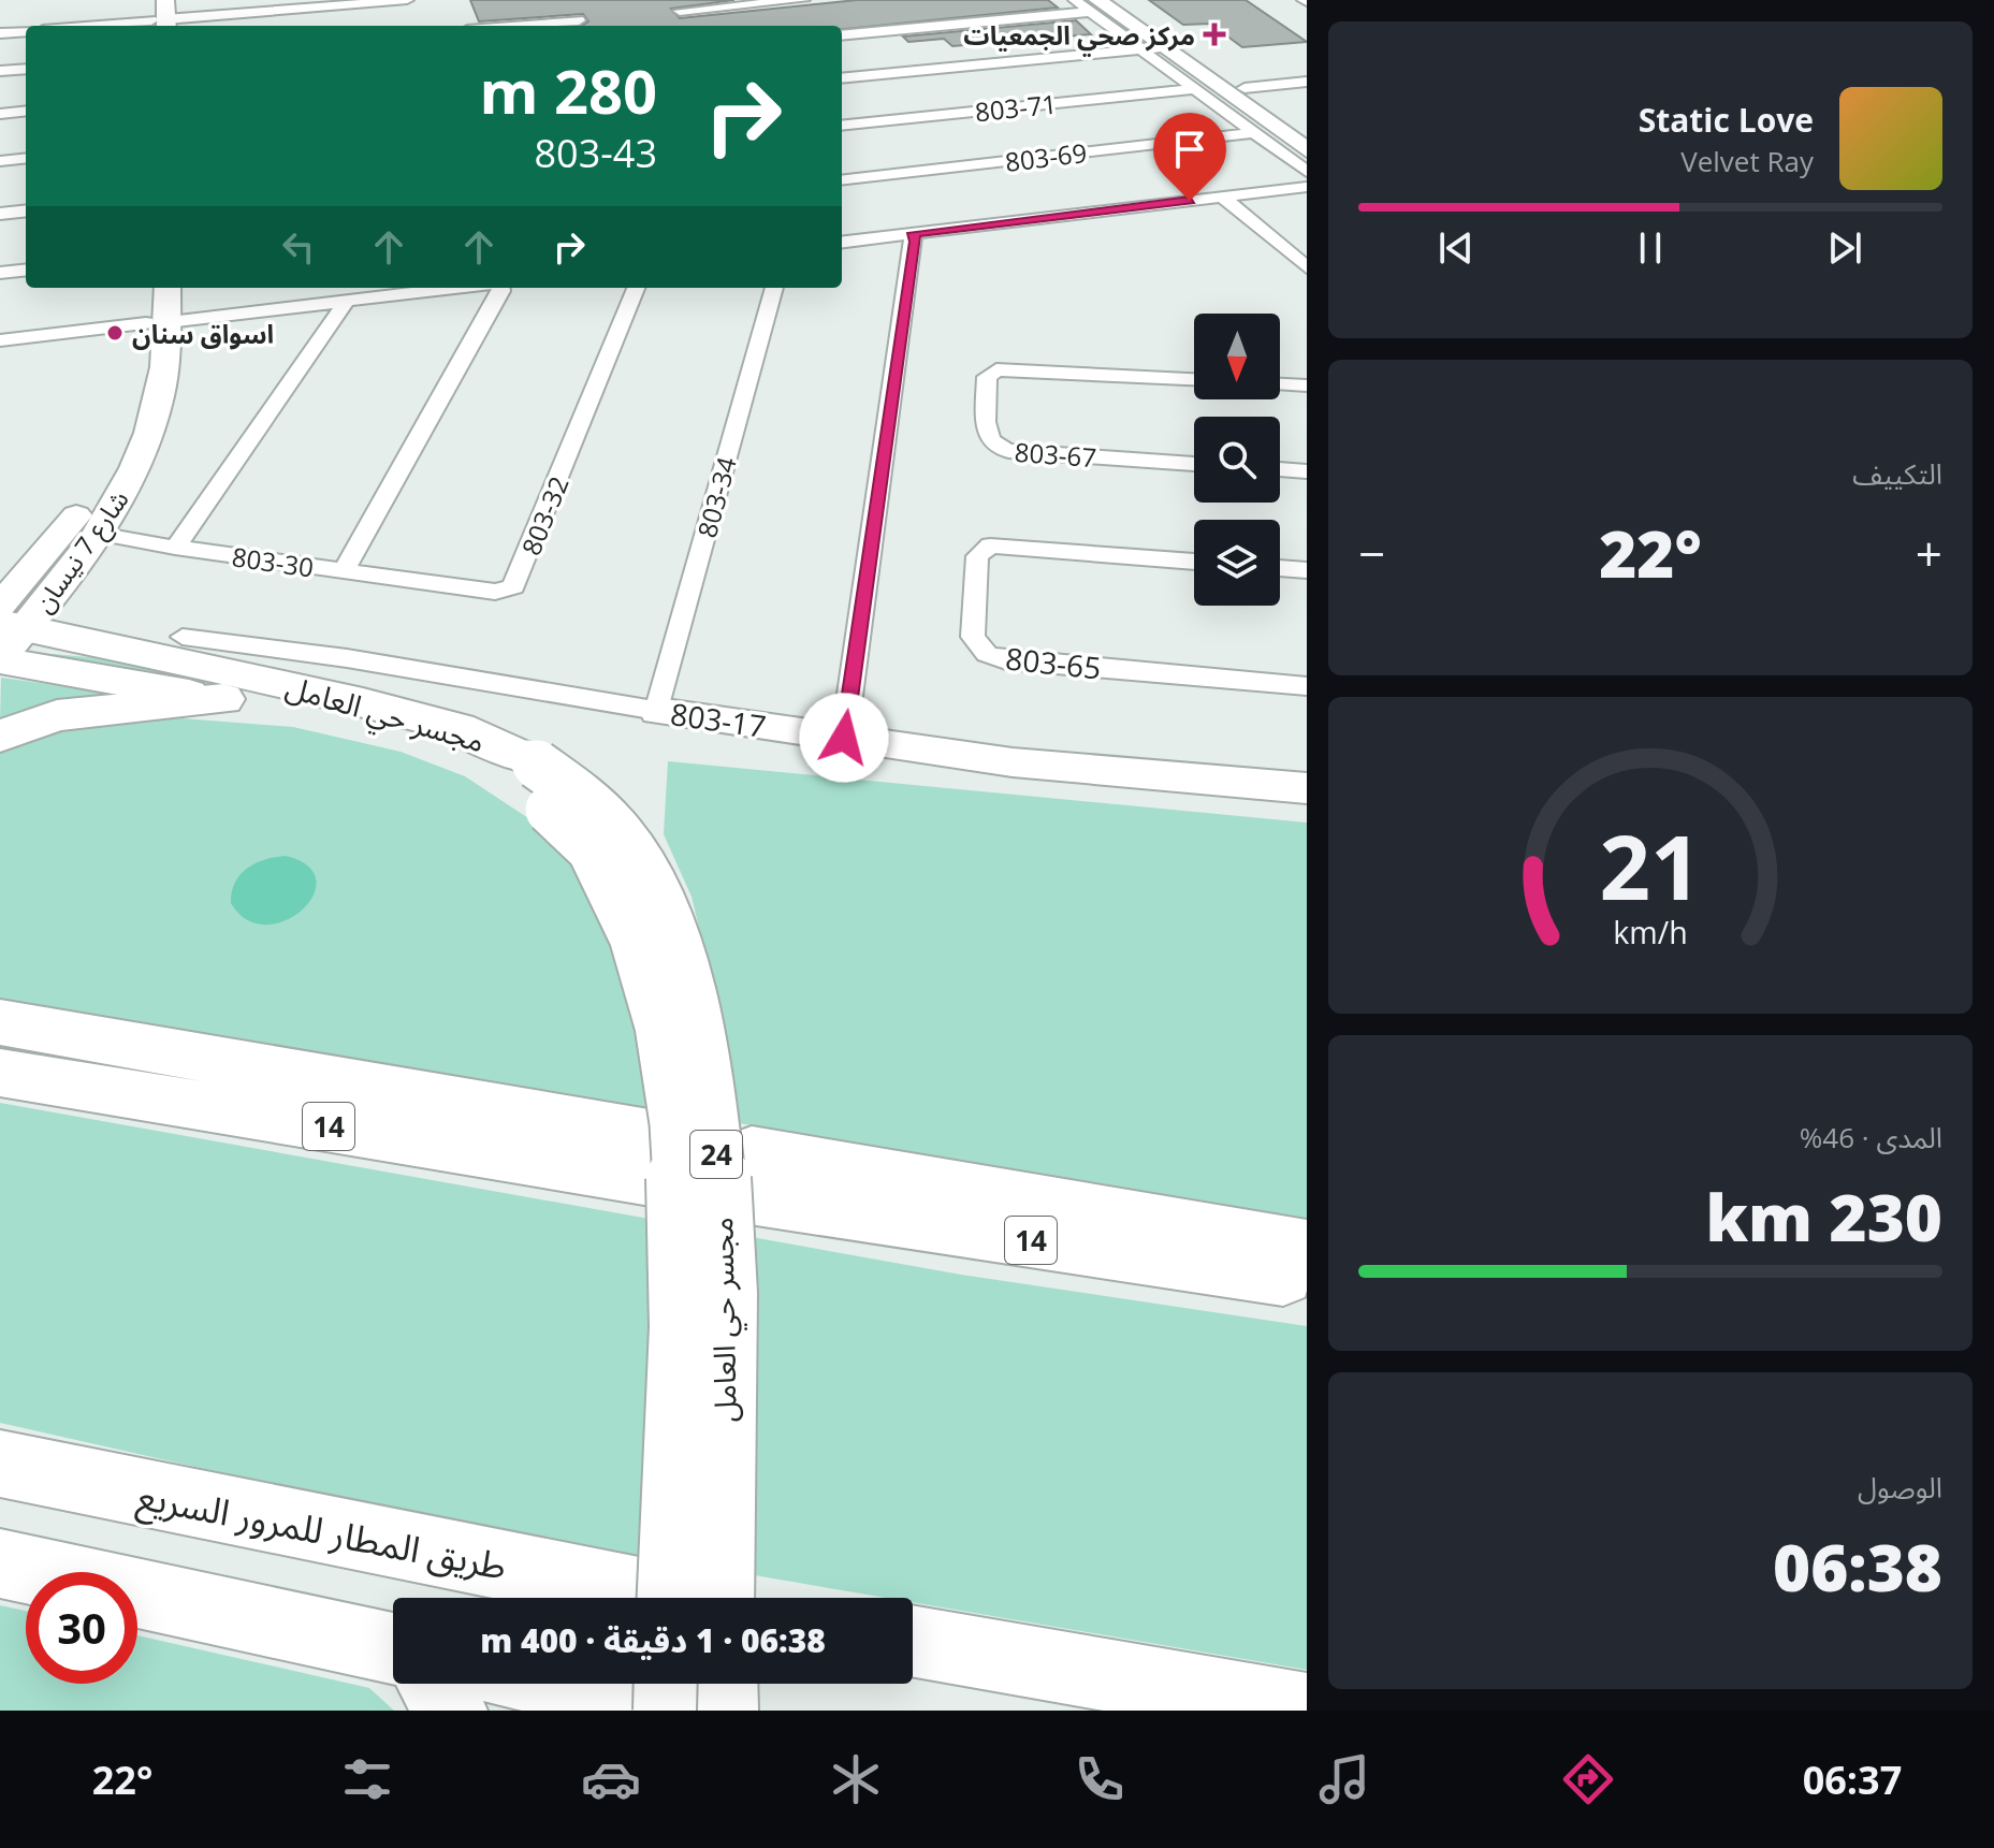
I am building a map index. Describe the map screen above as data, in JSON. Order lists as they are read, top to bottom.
{
  "streets": {
    "highway": ["14", "طريق المطار للمرور السريع"],
    "main road": ["مجسر حي العامل", "24"],
    "street": [
      "803-71",
      "803-69",
      "803-67",
      "803-34",
      "803-32",
      "شارع 7 نيسان",
      "803-30",
      "803-65",
      "803-17"
    ]
  },
  "crossings": [
    ["803-34", "803-17"],
    ["803-32", "803-30"],
    ["شارع 7 نيسان", "مجسر حي العامل"]
  ],
  "places": {
    "health": ["مركز صحي الجمعيات"],
    "other": ["اسواق سنان"]
  },
  "north": "bottom",
  "page": {
    "turn": ["280 m", "803-43"],
    "song": ["Static Love", "Velvet Ray"],
    "tile": [
      "التكييف",
      ["المدى · 46%", "230 km"],
      ["الوصول", "06:38"]
    ],
    "heat": ["−", "22°", "+"],
    "limit": "30",
    "trip": "06:38 · 1 دقيقة · 400 m",
    "tabs": ["06:37", "22°"],
    "gauge": ["21", "km/h"]
  }
}
